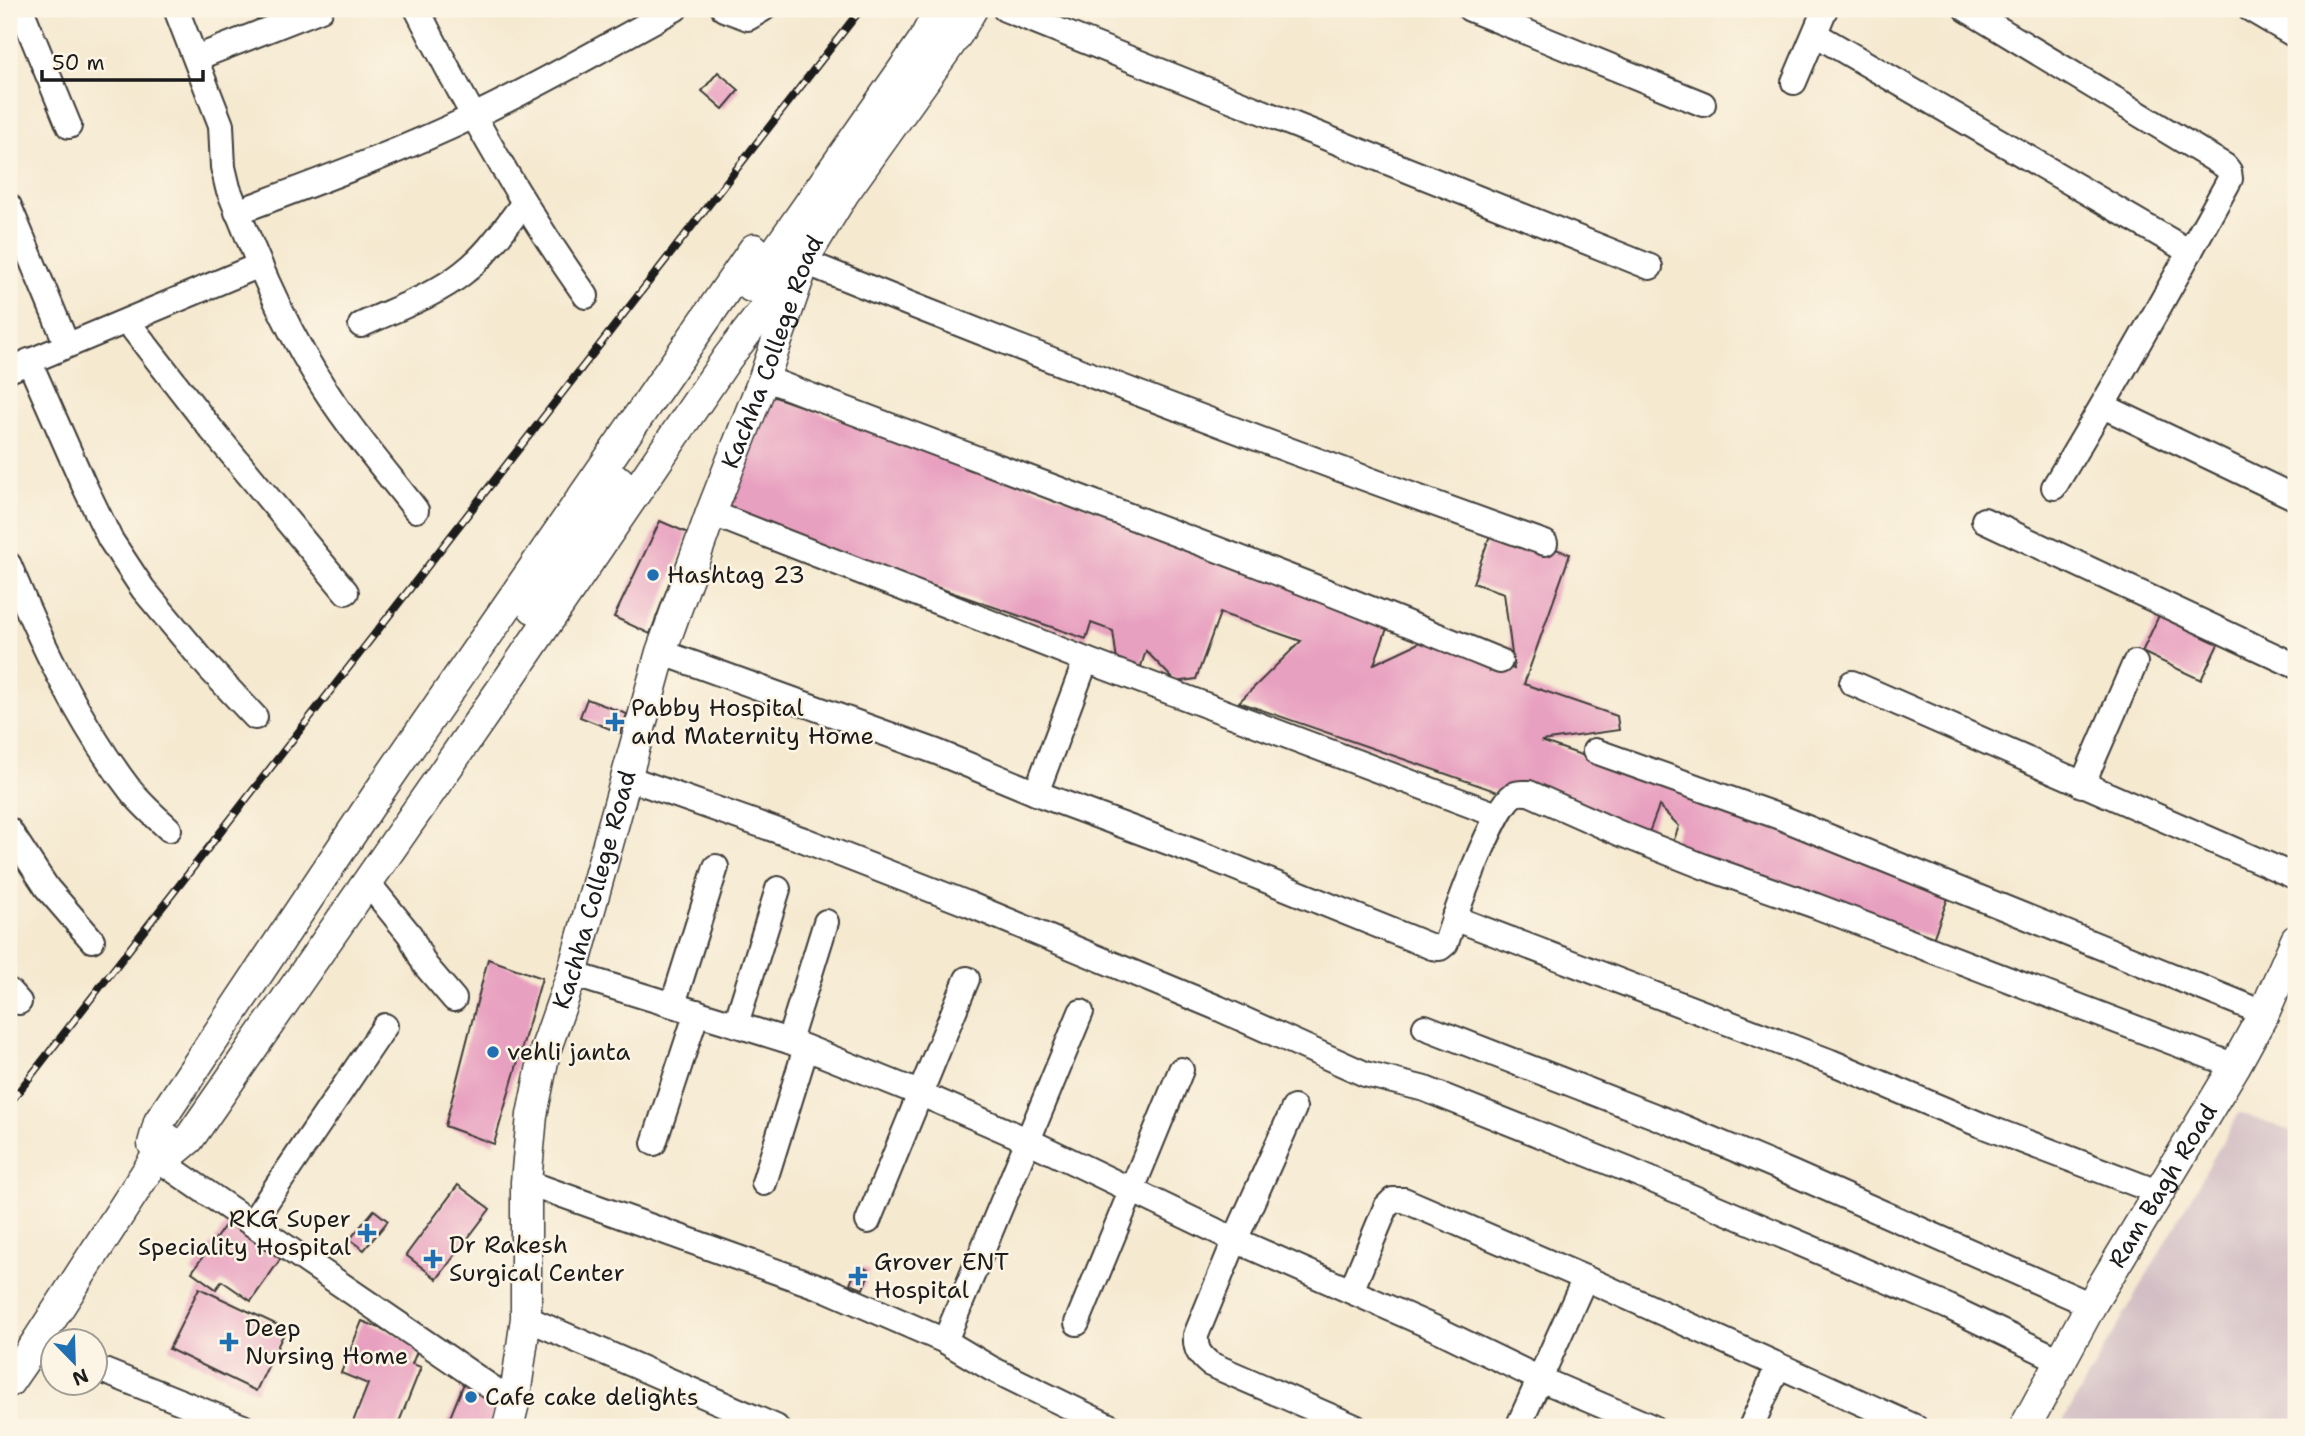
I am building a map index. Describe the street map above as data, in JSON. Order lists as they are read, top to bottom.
{
  "streets": {
    "street": ["Kachha College Road", "Ram Bagh Road"]
  },
  "places": {
    "other": ["Hashtag 23", "vehli janta", "Cafe cake delights"],
    "health": [
      "Pabby Hospital and Maternity Home",
      "RKG Super Speciality Hospital",
      "Dr Rakesh Surgical Center",
      "Grover ENT Hospital",
      "Deep Nursing Home"
    ]
  },
  "scale_bar": "50 m",
  "north": "bottom right"
}
